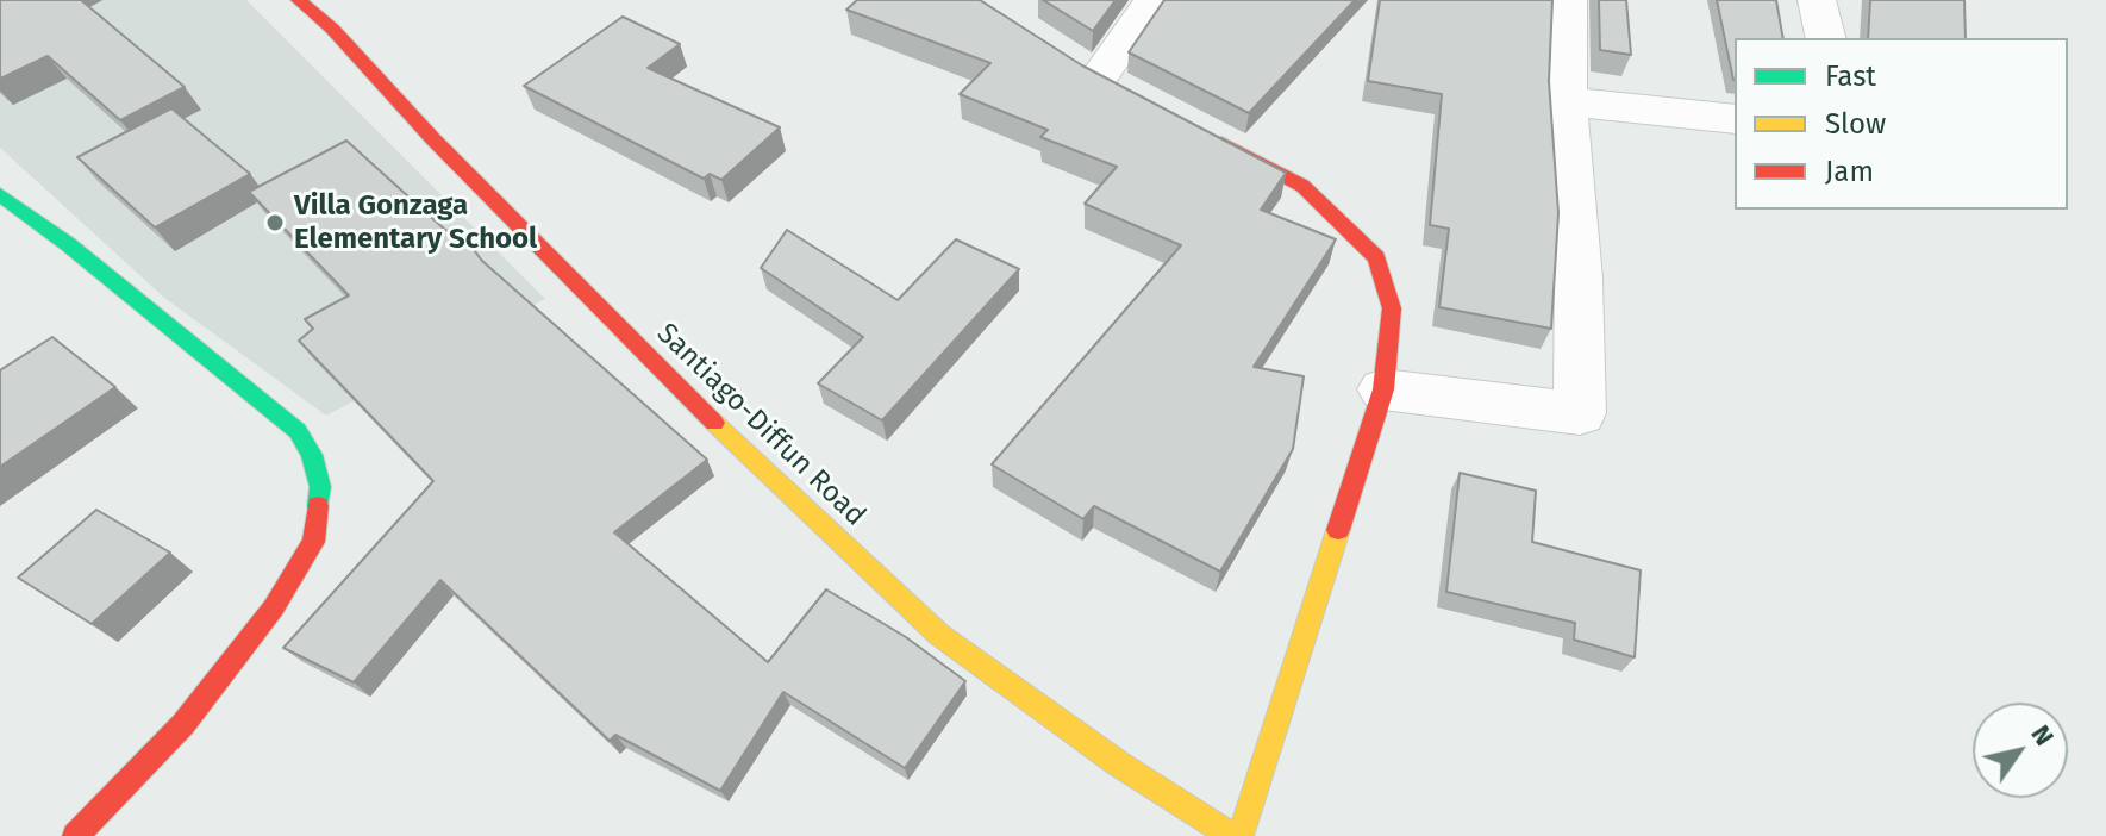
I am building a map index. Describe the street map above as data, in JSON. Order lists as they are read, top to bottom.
{
  "streets": {
    "street": ["Santiago-Diffun Road"]
  },
  "places": ["Villa Gonzaga Elementary School"],
  "legend": ["Fast", "Slow", "Jam"],
  "north": "top right"
}
